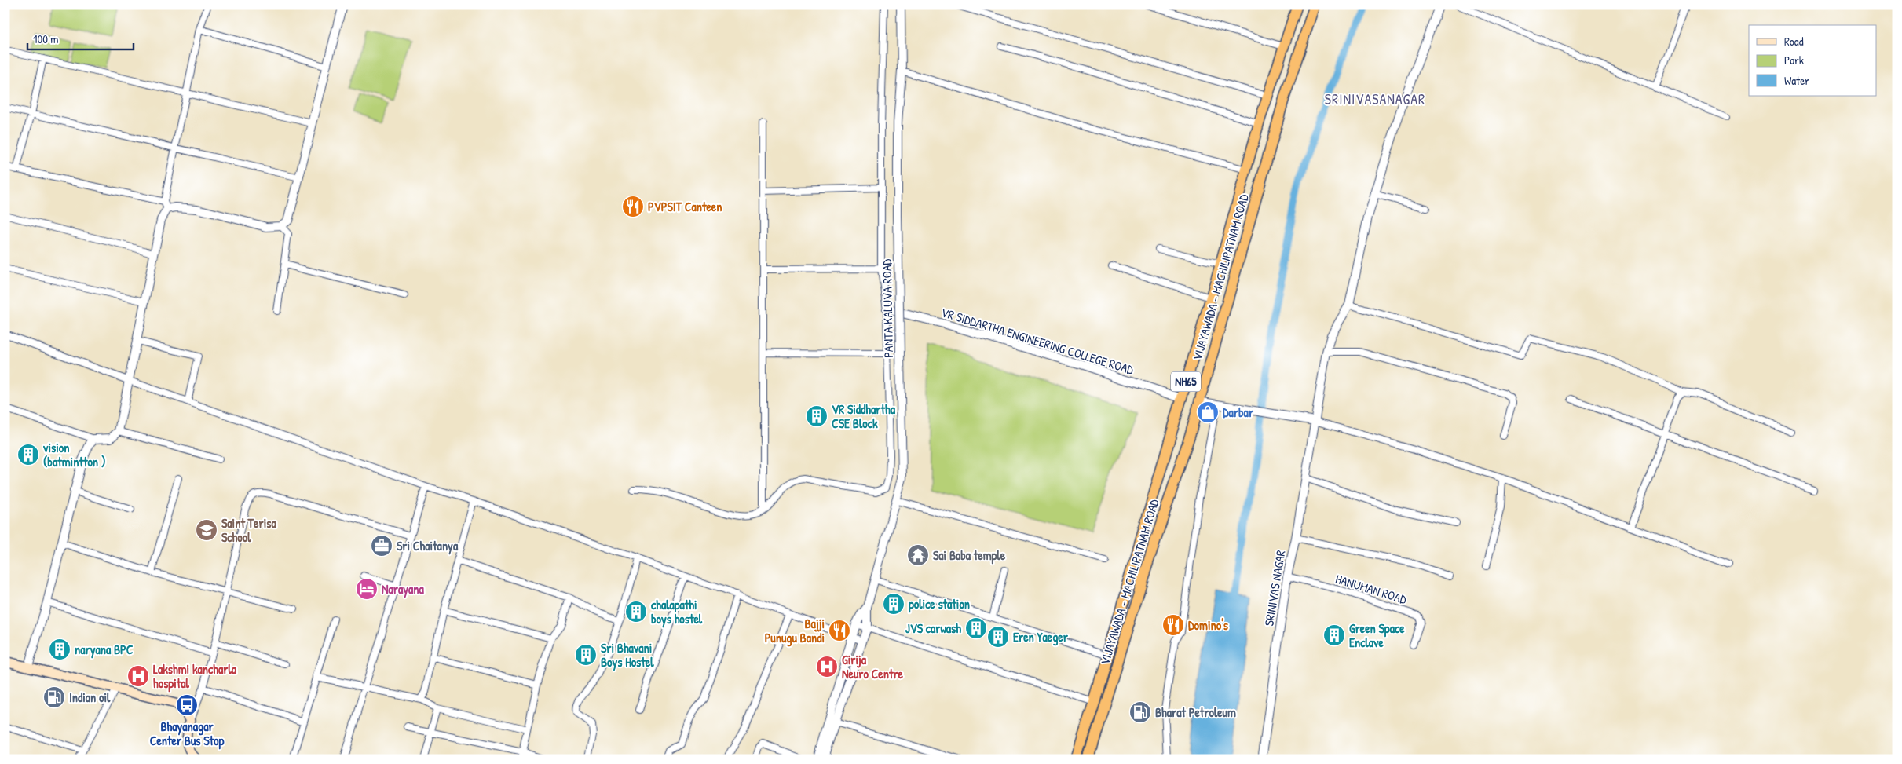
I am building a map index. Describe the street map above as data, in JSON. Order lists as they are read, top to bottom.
{
  "streets": {
    "highway": ["VIJAYAWADA - MACHILIPATNAM ROAD", "NH65"],
    "street": [
      "PANTA KALUVA ROAD",
      "VR SIDDARTHA ENGINEERING COLLEGE ROAD",
      "SRINIVAS NAGAR",
      "HANUMAN ROAD"
    ]
  },
  "crossings": [
    ["VIJAYAWADA - MACHILIPATNAM ROAD", "VR SIDDARTHA ENGINEERING COLLEGE ROAD"],
    ["SRINIVAS NAGAR", "HANUMAN ROAD"]
  ],
  "districts": ["SRINIVASANAGAR"],
  "places": {
    "restaurant": ["PVPSIT Canteen", "Domino's", "Bajji Punugu Bandi"],
    "shop": ["Darbar"],
    "building": [
      "VR Siddhartha CSE Block",
      "vision (batmintton )",
      "police station",
      "chalapathi boys hostel",
      "JVS carwash",
      "Green Space Enclave",
      "Eren Yaeger",
      "naryana BPC",
      "Sri Bhavani Boys Hostel"
    ],
    "school or university": ["Saint Terisa School"],
    "office": ["Sri Chaitanya"],
    "temple": ["Sai Baba temple"],
    "hotel": ["Narayana"],
    "hospital": ["Girija Neuro Centre", "Lakshmi kancharla hospital"],
    "fuel station": ["Indian oil", "Bharat Petroleum"],
    "bus stop": ["Bhayanagar Center Bus Stop"]
  },
  "legend": ["Road", "Park", "Water"],
  "scale_bar": "100 m"
}
